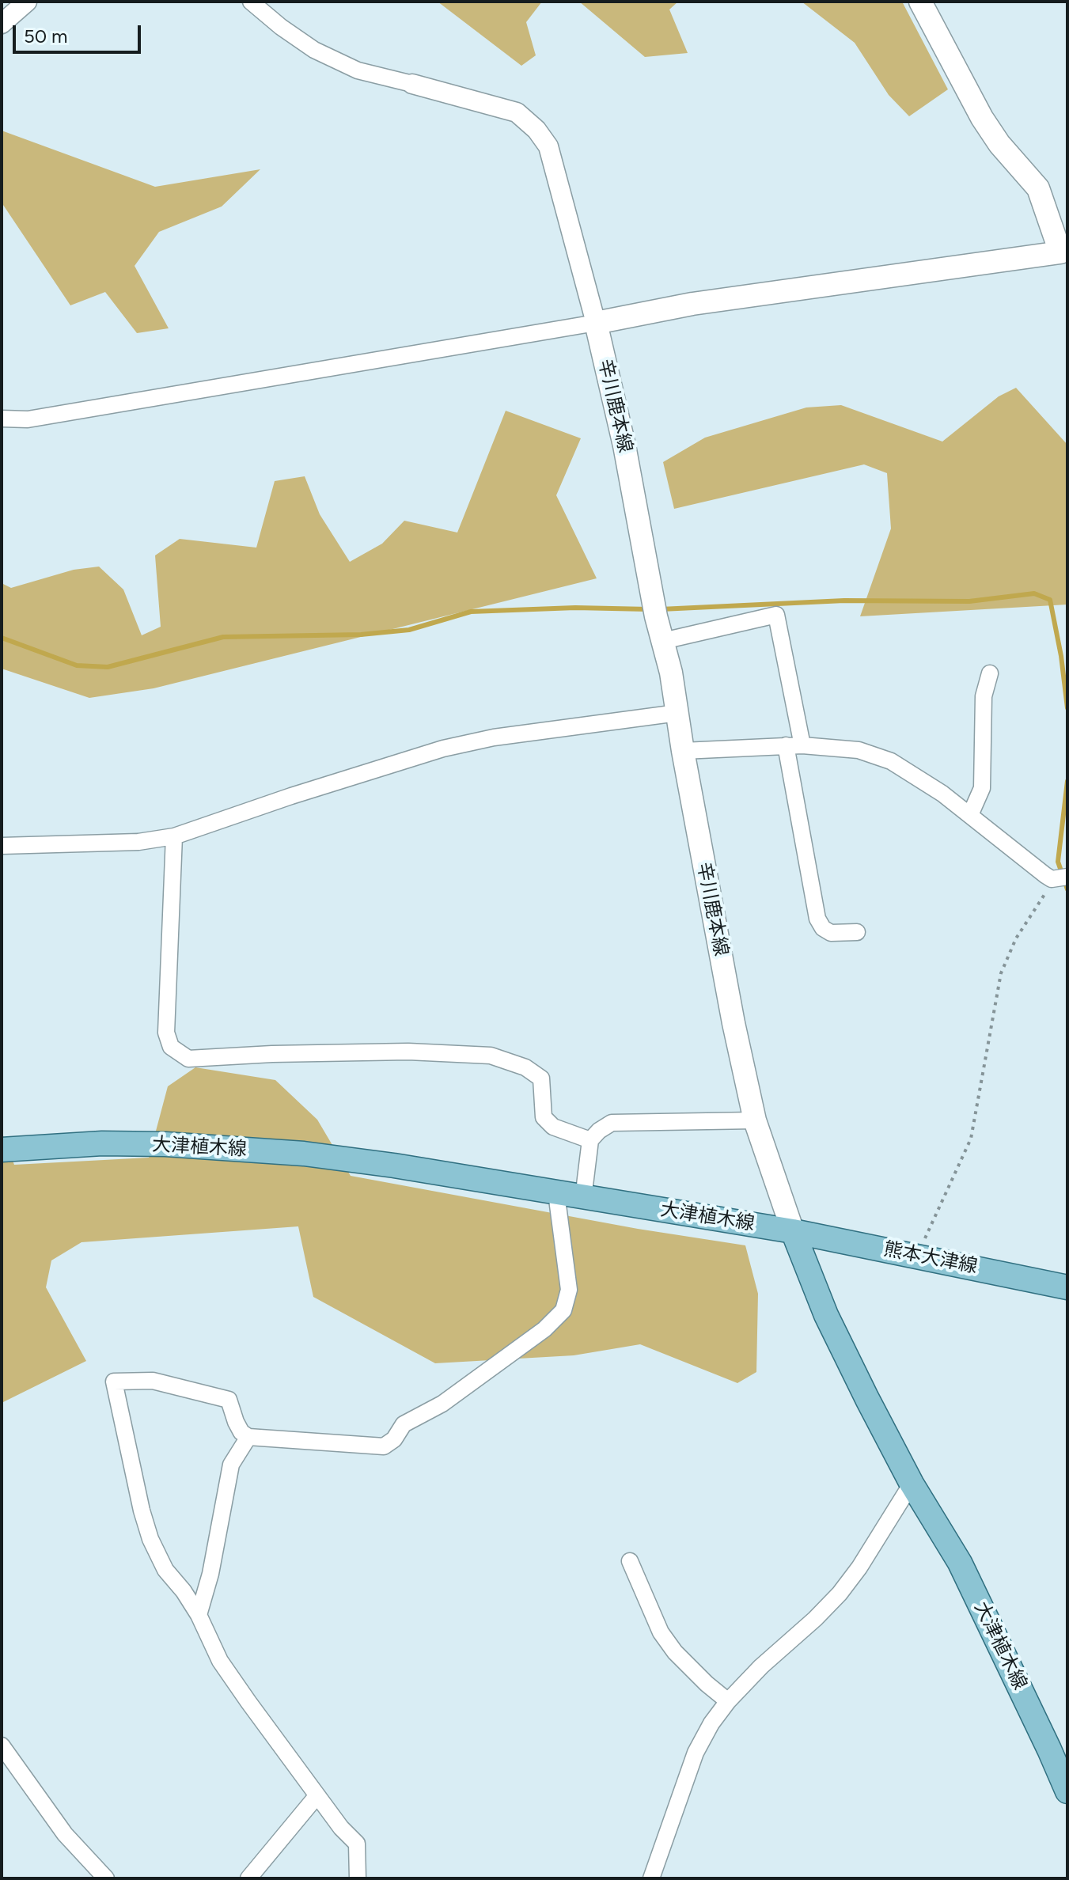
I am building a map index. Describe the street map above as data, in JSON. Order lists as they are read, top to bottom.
{
  "streets": {
    "main road": ["辛川鹿本線", "大津植木線", "熊本大津線"]
  },
  "crossings": [
    ["辛川鹿本線", "大津植木線"],
    ["辛川鹿本線", "熊本大津線"],
    ["大津植木線", "熊本大津線"]
  ],
  "scale_bar": "50 m"
}
